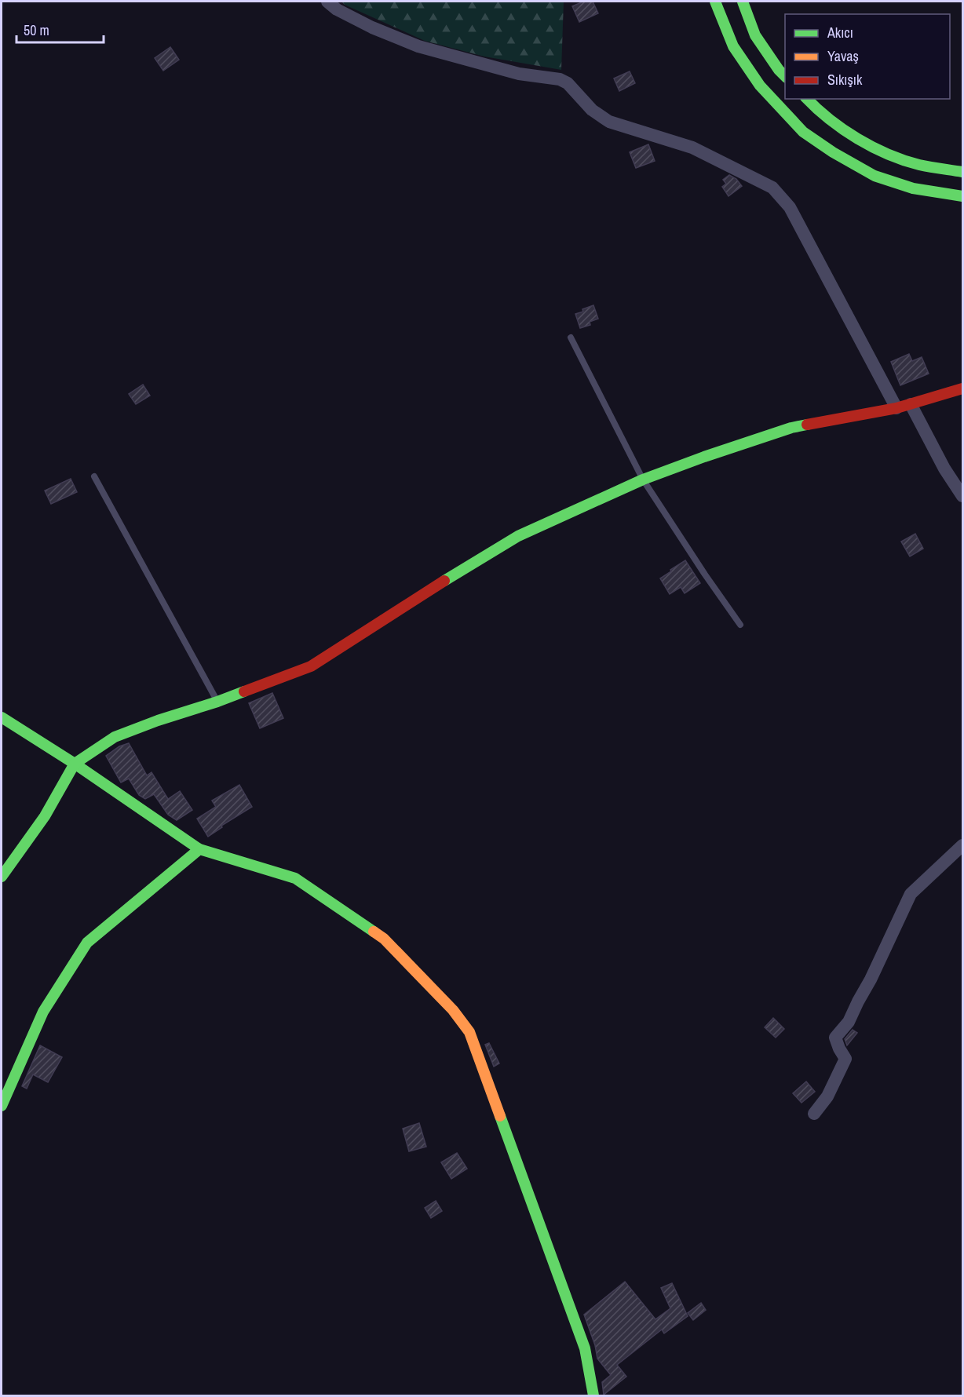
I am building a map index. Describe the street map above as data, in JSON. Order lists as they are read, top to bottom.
{
  "legend": ["Akıcı", "Yavaş", "Sıkışık"],
  "scale_bar": "50 m"
}
